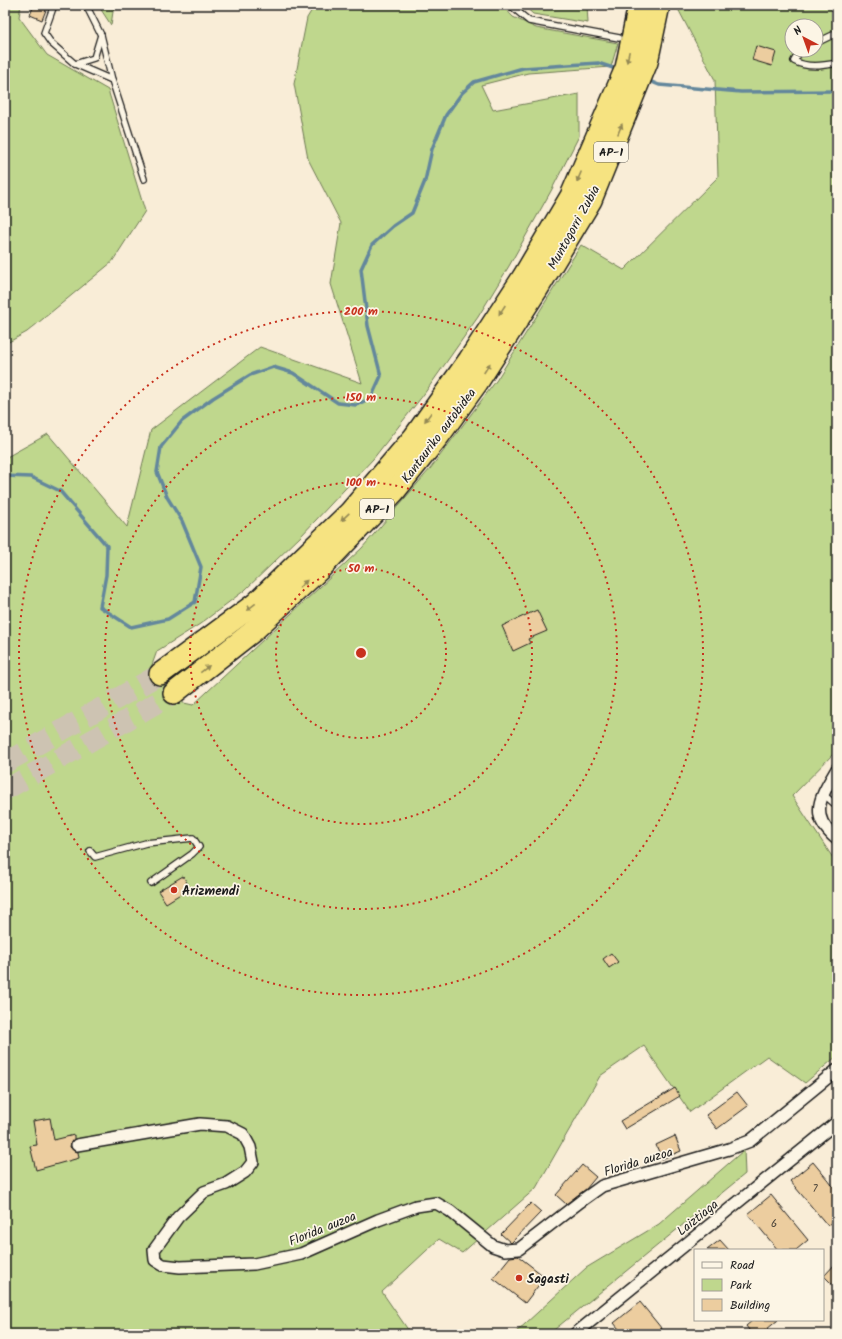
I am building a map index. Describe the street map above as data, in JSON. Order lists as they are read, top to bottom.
{
  "streets": {
    "highway": ["AP-1", "Muntogorri Zubia", "Kantauriko autobidea"],
    "street": ["Florida auzoa", "Laiztiaga"]
  },
  "crossings": [
    ["Muntogorri Zubia", "Kantauriko autobidea"]
  ],
  "places": ["Arizmendi", "Sagasti"],
  "house_numbers": ["7", "6"],
  "legend": ["Road", "Park", "Building"],
  "north": "top left",
  "rings": [
    "200 m",
    "150 m",
    "100 m",
    "50 m"
  ]
}
